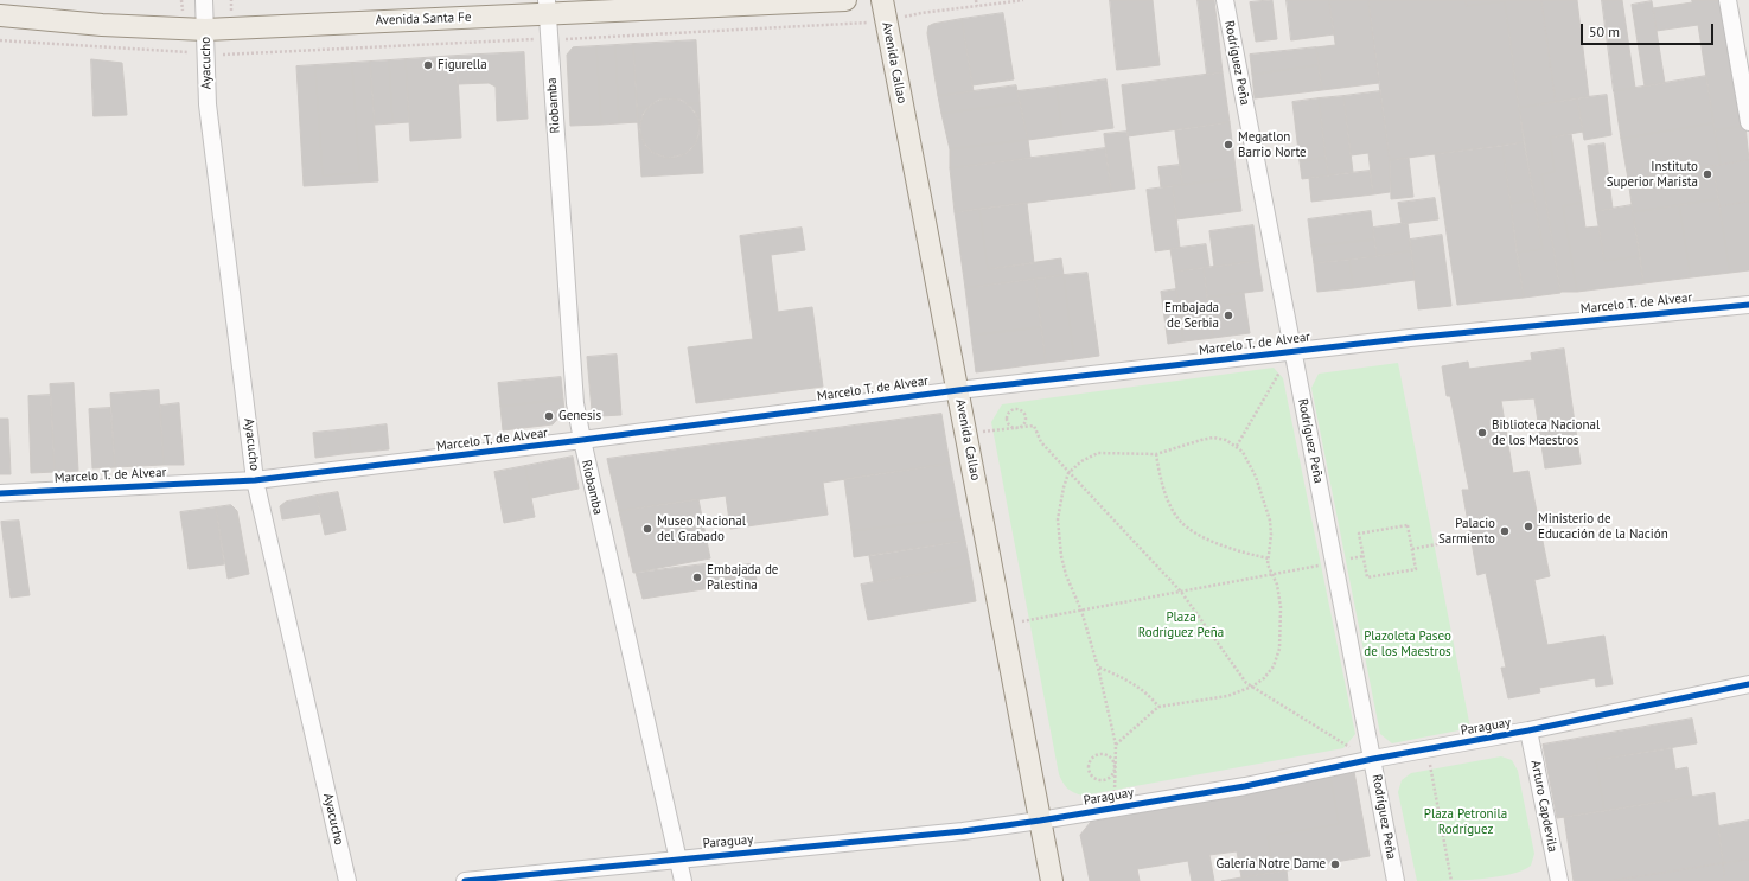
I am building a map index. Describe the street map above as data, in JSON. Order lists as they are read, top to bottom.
{
  "streets": {
    "main road": ["Avenida Santa Fe", "Avenida Callao"],
    "street": [
      "Ayacucho",
      "Rodríguez Peña",
      "Riobamba",
      "Marcelo T. de Alvear",
      "Paraguay",
      "Arturo Capdevila"
    ]
  },
  "crossings": [
    ["Avenida Santa Fe", "Ayacucho"],
    ["Avenida Santa Fe", "Riobamba"],
    ["Ayacucho", "Marcelo T. de Alvear"],
    ["Avenida Callao", "Marcelo T. de Alvear"],
    ["Avenida Callao", "Paraguay"],
    ["Rodríguez Peña", "Marcelo T. de Alvear"],
    ["Rodríguez Peña", "Paraguay"],
    ["Riobamba", "Marcelo T. de Alvear"],
    ["Riobamba", "Paraguay"],
    ["Paraguay", "Arturo Capdevila"]
  ],
  "parks": ["Plaza Rodríguez Peña", "Plazoleta Paseo de los Maestros", "Plaza Petronila Rodríguez"],
  "places": [
    "Figurella",
    "Megatlon Barrio Norte",
    "Instituto Superior Marista",
    "Embajada de Serbia",
    "Genesis",
    "Biblioteca Nacional de los Maestros",
    "Ministerio de Educación de la Nación",
    "Museo Nacional del Grabado",
    "Palacio Sarmiento",
    "Embajada de Palestina",
    "Galería Notre Dame"
  ],
  "scale_bar": "50 m"
}
